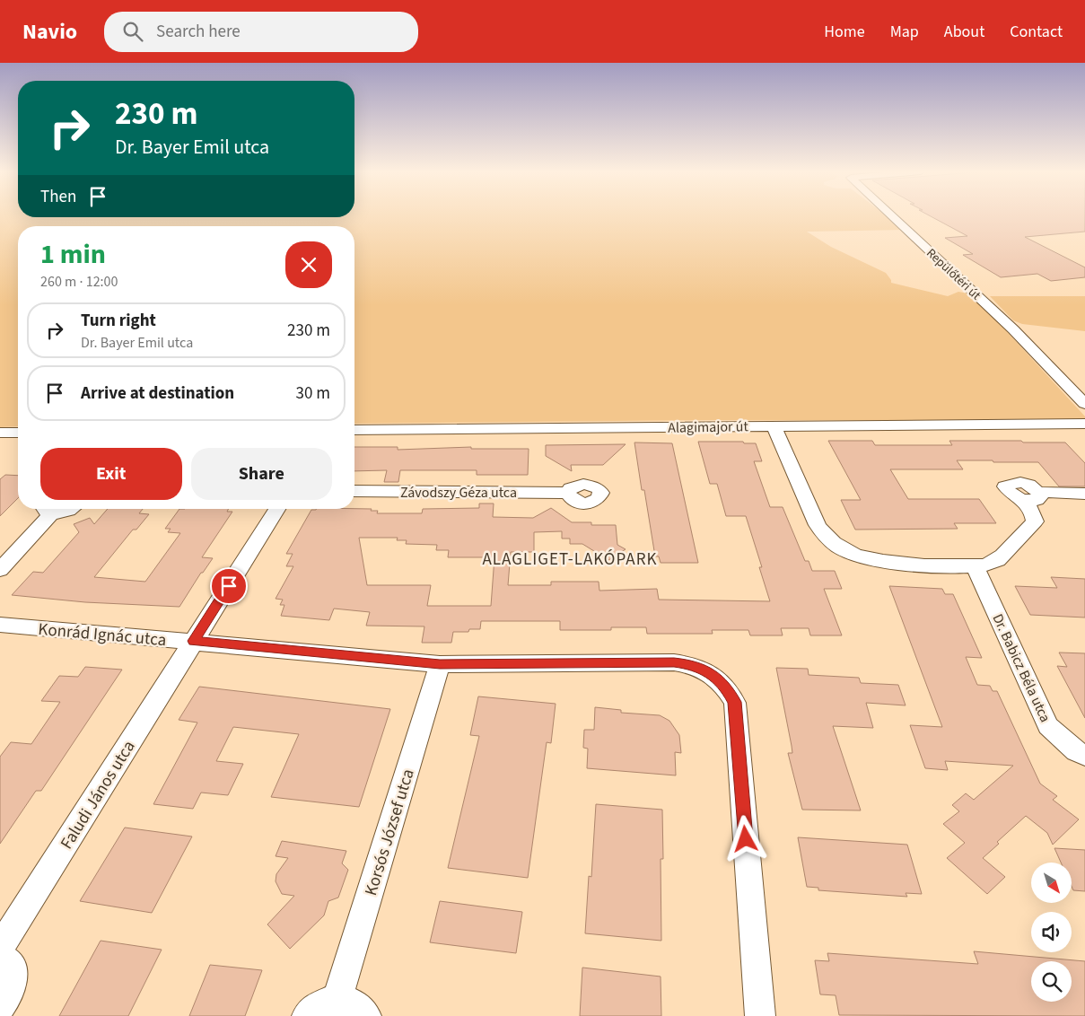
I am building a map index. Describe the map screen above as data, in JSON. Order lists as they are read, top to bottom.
{
  "streets": {
    "street": [
      "Repülőtéri út",
      "Alagimajor út",
      "Závodszy Géza utca",
      "Konrád Ignác utca",
      "Dr. Babicz Béla utca",
      "Faludi János utca",
      "Korsós József utca"
    ]
  },
  "crossings": [
    ["Konrád Ignác utca", "Faludi János utca"],
    ["Konrád Ignác utca", "Korsós József utca"]
  ],
  "districts": ["ALAGLIGET-LAKÓPARK"],
  "north": "bottom right",
  "page": {
    "header": "Navio",
    "search": "Search here",
    "nav": [
      "Home",
      "Map",
      "About",
      "Contact"
    ],
    "turn": ["230 m", "Dr. Bayer Emil utca"],
    "then": "Then",
    "heading": ["1 min", "260 m · 12:00"],
    "list": [
      {
        "name": "Turn right",
        "note": "Dr. Bayer Emil utca",
        "value": "230 m"
      },
      {
        "name": "Arrive at destination",
        "value": "30 m"
      }
    ],
    "buttons": ["Exit", "Share"]
  }
}
